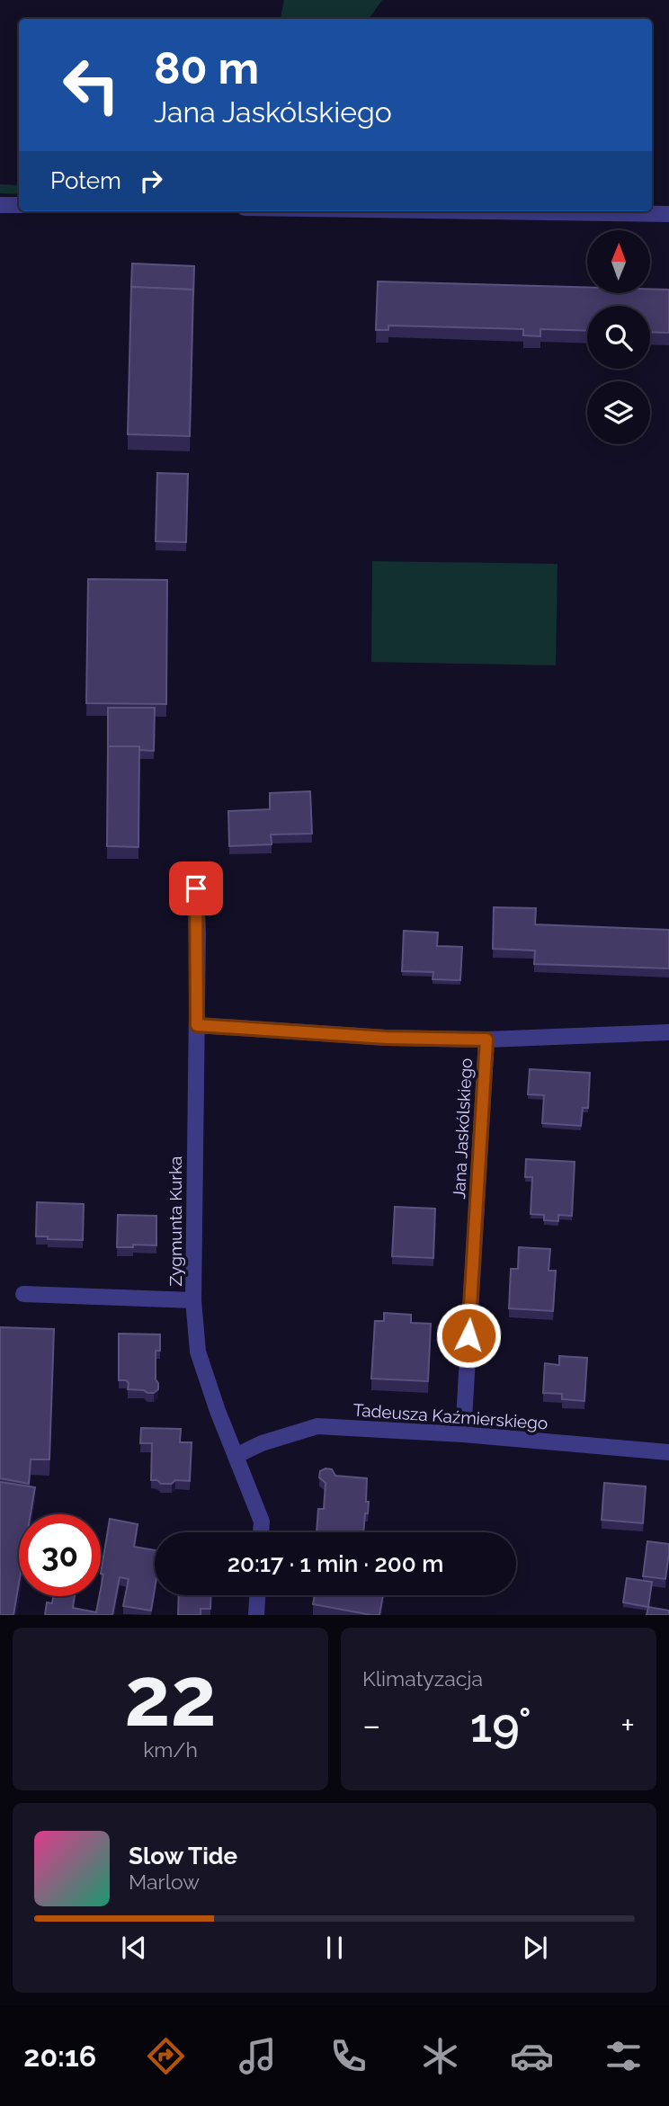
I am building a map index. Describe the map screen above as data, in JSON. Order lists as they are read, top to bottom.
{
  "streets": {
    "street": ["Jana Jaskólskiego", "Zygmunta Kurka", "Tadeusza Kaźmierskiego"]
  },
  "crossings": [
    ["Jana Jaskólskiego", "Zygmunta Kurka"],
    ["Jana Jaskólskiego", "Tadeusza Kaźmierskiego"],
    ["Zygmunta Kurka", "Tadeusza Kaźmierskiego"]
  ],
  "north": "top",
  "page": {
    "turn": ["80 m", "Jana Jaskólskiego"],
    "then": "Potem",
    "limit": "30",
    "trip": "20:17 · 1 min · 200 m",
    "tile": [
      ["22", "km/h"],
      "Klimatyzacja"
    ],
    "heat": ["−", "19°", "+"],
    "song": ["Slow Tide", "Marlow"],
    "tabs": "20:16"
  }
}
